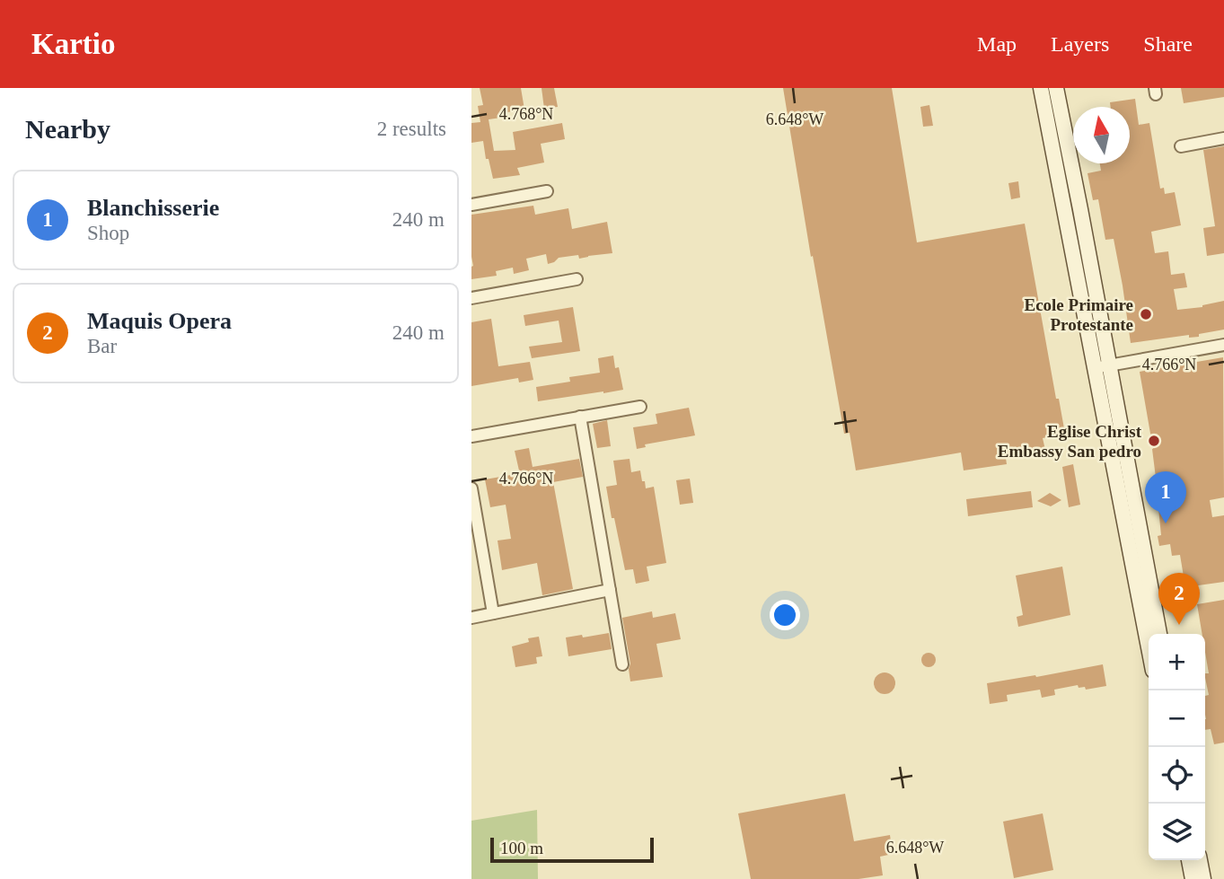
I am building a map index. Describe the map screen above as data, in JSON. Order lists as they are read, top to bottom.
{
  "places": ["Ecole Primaire Protestante", "Eglise Christ Embassy San pedro"],
  "scale_bar": "100 m",
  "north": "top",
  "page": {
    "header": "Kartio",
    "nav": ["Map", "Layers", "Share"],
    "heading": ["Nearby", "2 results"],
    "list": [
      {
        "mark": "1",
        "name": "Blanchisserie",
        "note": "Shop",
        "value": "240 m"
      },
      {
        "mark": "2",
        "name": "Maquis Opera",
        "note": "Bar",
        "value": "240 m"
      }
    ],
    "pins": ["1", "2"],
    "map_buttons": ["+", "−"],
    "scale": "100 m"
  },
  "coordinates": ["4.768°N", "6.648°W", "4.766°N"]
}
